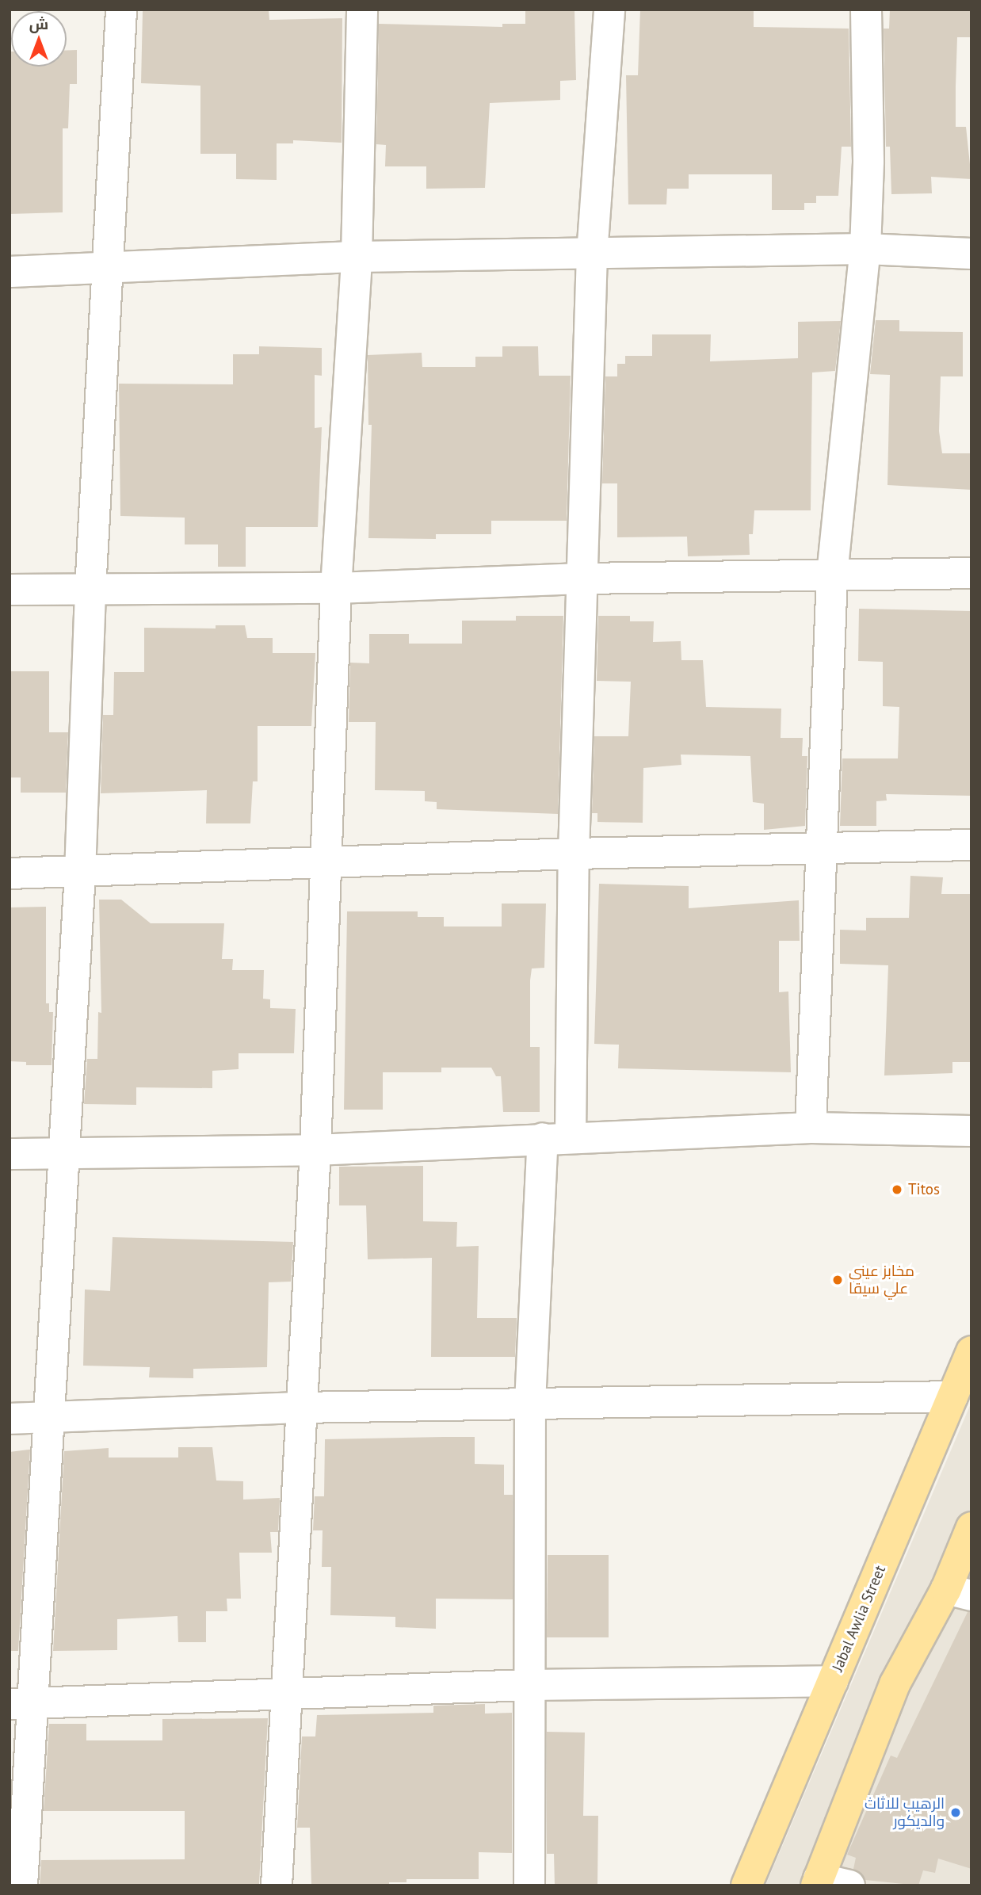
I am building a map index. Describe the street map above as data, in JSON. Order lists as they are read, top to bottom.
{
  "streets": {
    "main road": ["Jabal Awlia Street"]
  },
  "places": ["Titos", "مخابز عيني علي سيقا", "الرهيب للاثاث والديكور"],
  "north": "top"
}
